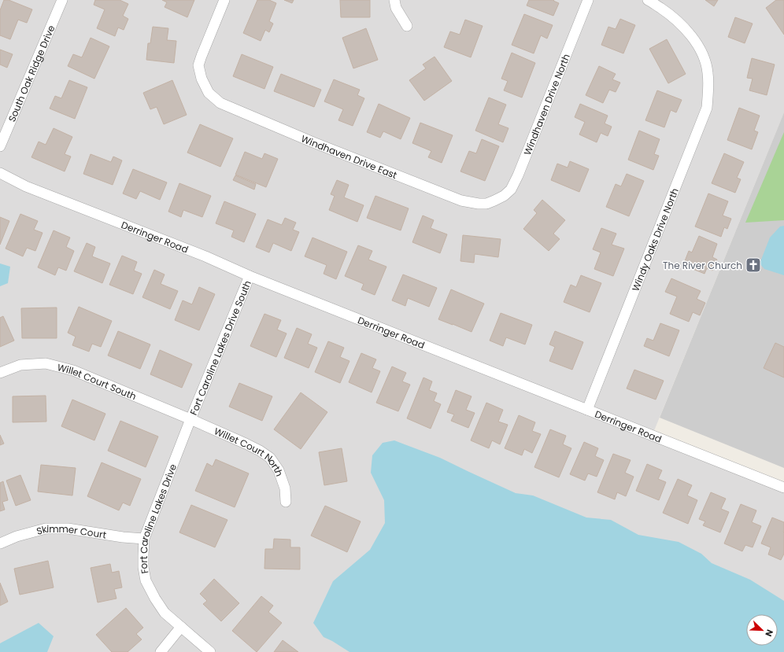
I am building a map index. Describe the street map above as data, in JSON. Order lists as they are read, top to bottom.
{
  "streets": {
    "street": [
      "South Oak Ridge Drive",
      "Windhaven Drive North",
      "Windhaven Drive East",
      "Derringer Road",
      "Windy Oaks Drive North",
      "Fort Caroline Lakes Drive South",
      "Willet Court South",
      "Willet Court North",
      "Fort Caroline Lakes Drive",
      "Skimmer Court"
    ]
  },
  "crossings": [
    ["Windhaven Drive North", "Windhaven Drive East"],
    ["Derringer Road", "Windy Oaks Drive North"],
    ["Derringer Road", "Fort Caroline Lakes Drive South"],
    ["Fort Caroline Lakes Drive South", "Willet Court South"],
    ["Fort Caroline Lakes Drive South", "Willet Court North"],
    ["Fort Caroline Lakes Drive South", "Fort Caroline Lakes Drive"],
    ["Willet Court South", "Willet Court North"],
    ["Willet Court South", "Fort Caroline Lakes Drive"],
    ["Willet Court North", "Fort Caroline Lakes Drive"],
    ["Fort Caroline Lakes Drive", "Skimmer Court"]
  ],
  "places": {
    "church": ["The River Church"]
  },
  "north": "bottom right"
}
